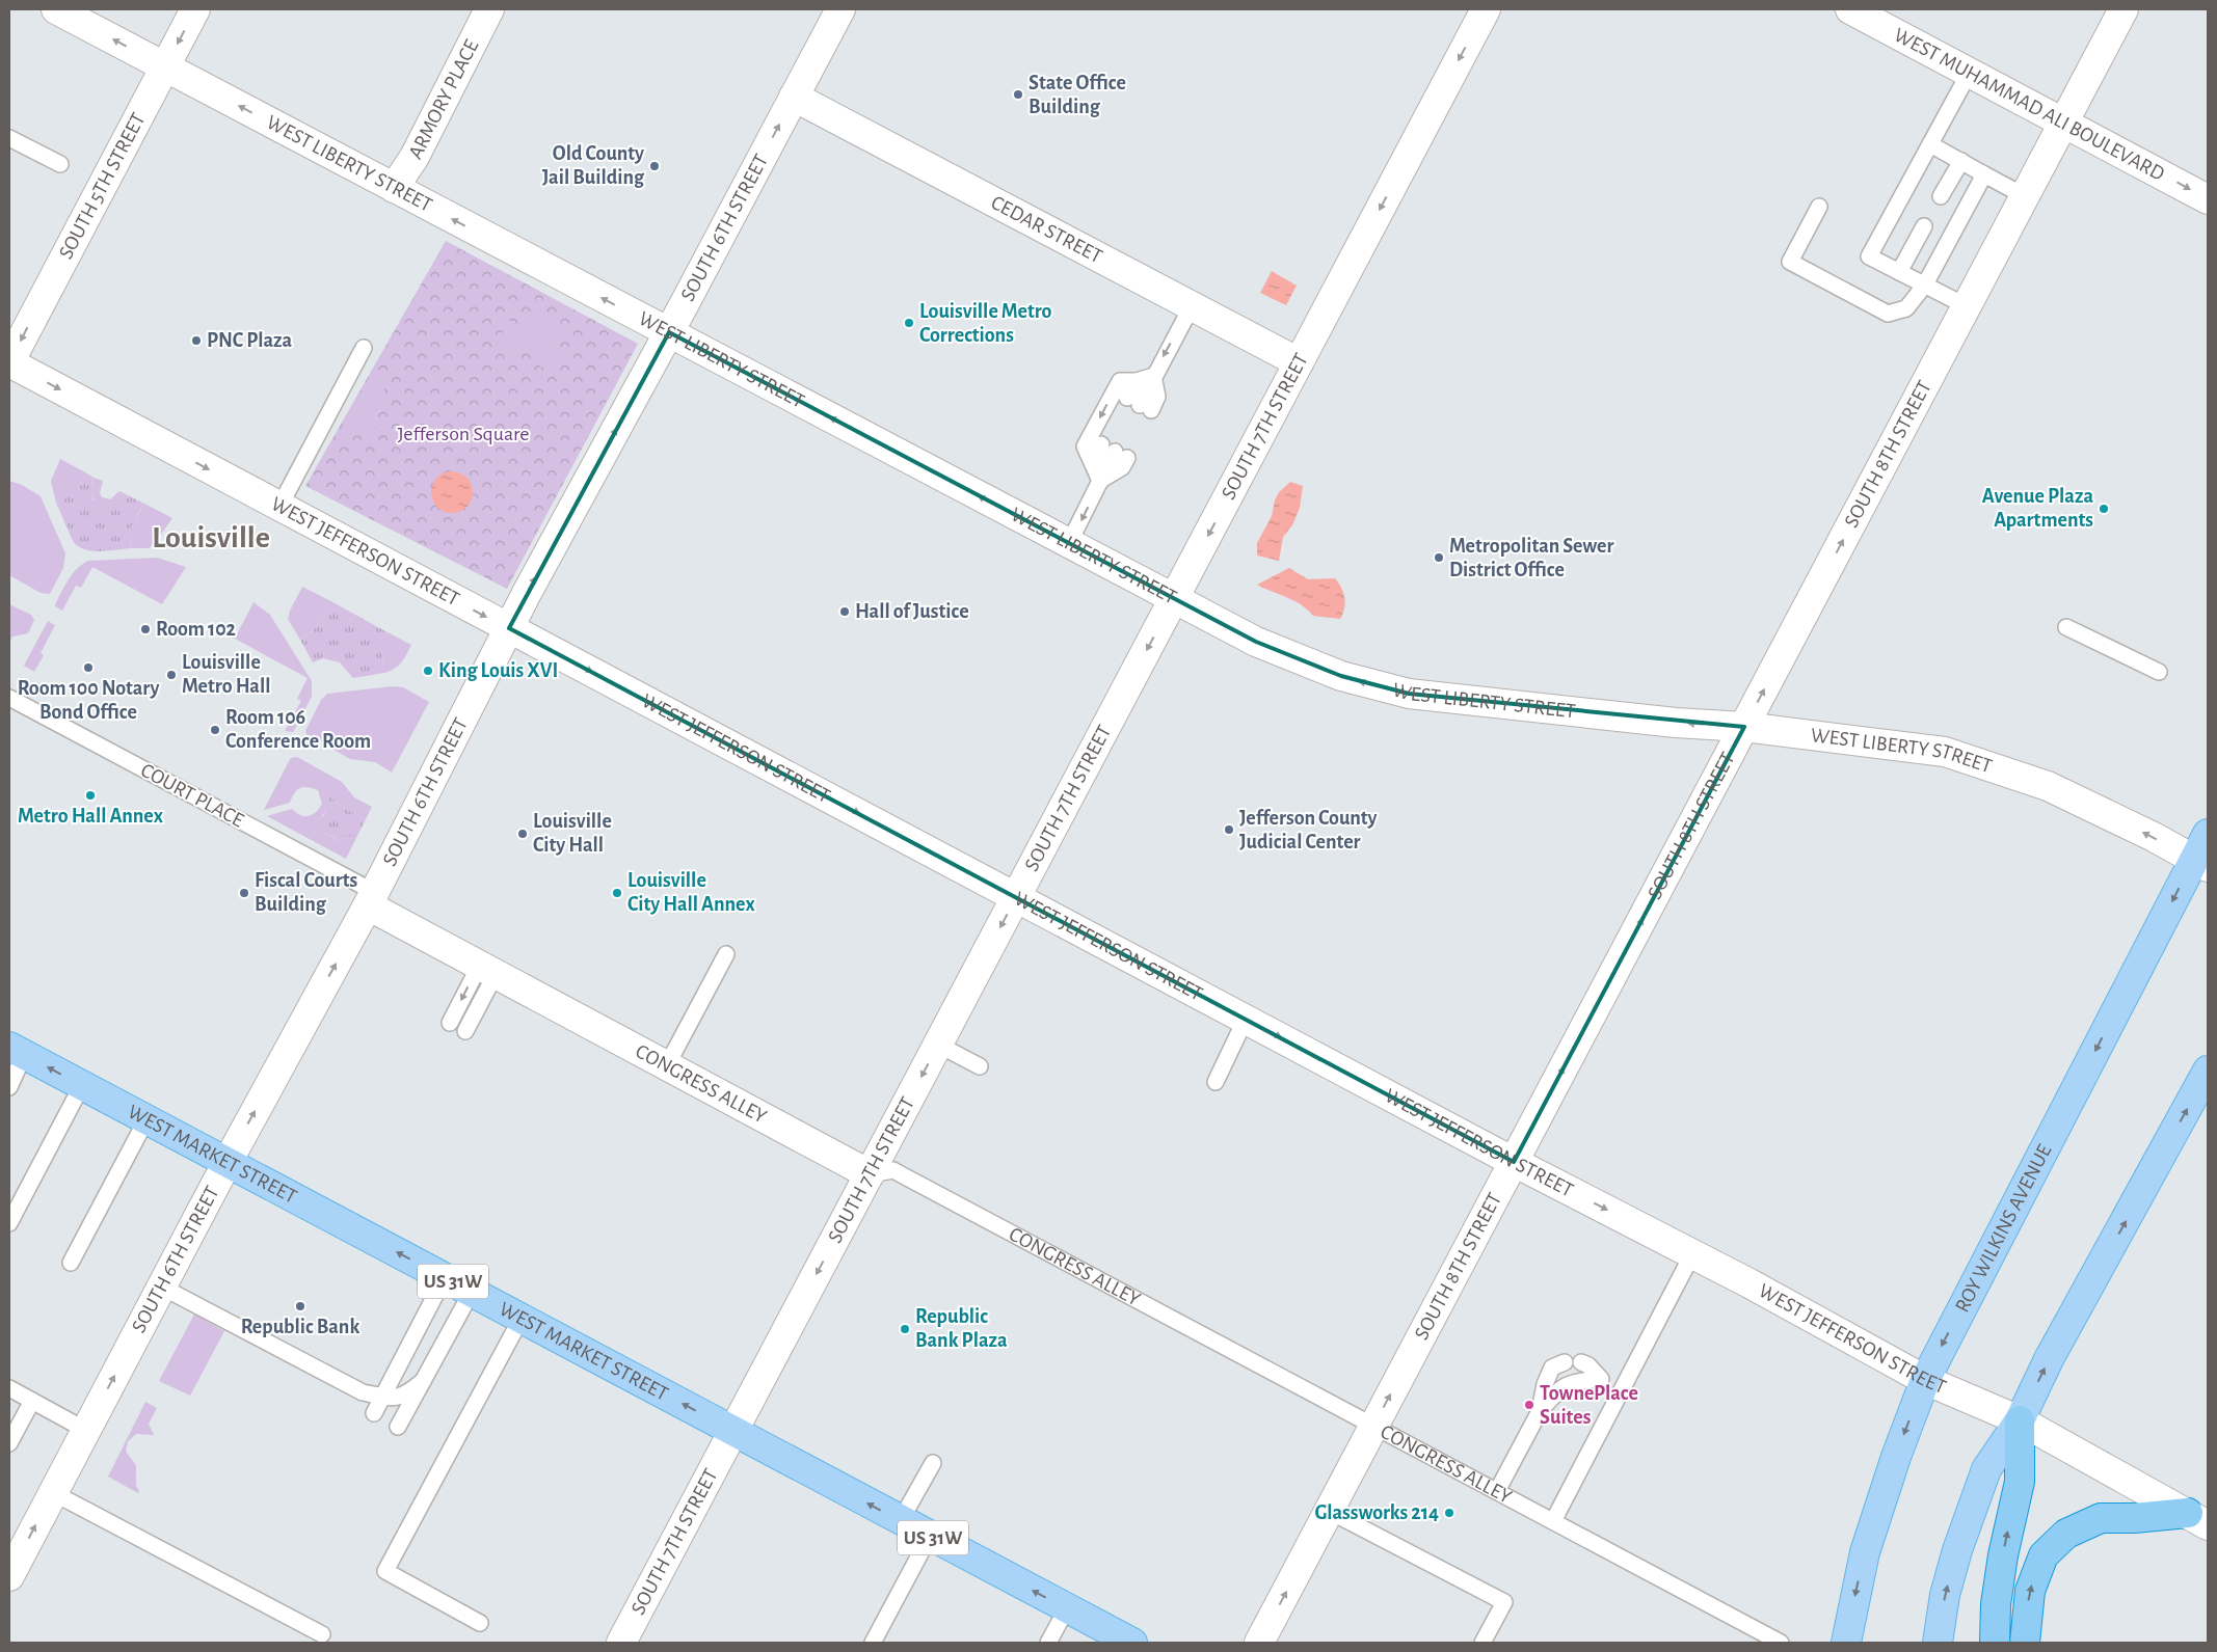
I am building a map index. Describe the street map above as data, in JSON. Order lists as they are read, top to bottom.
{
  "streets": {
    "main road": ["WEST MARKET STREET", "ROY WILKINS AVENUE", "US 31W"],
    "street": [
      "ARMORY PLACE",
      "WEST MUHAMMAD ALI BOULEVARD",
      "WEST LIBERTY STREET",
      "SOUTH 5TH STREET",
      "SOUTH 6TH STREET",
      "CEDAR STREET",
      "SOUTH 7TH STREET",
      "SOUTH 8TH STREET",
      "WEST JEFFERSON STREET",
      "CONGRESS ALLEY"
    ],
    "lane": ["COURT PLACE"]
  },
  "crossings": [
    ["ARMORY PLACE", "WEST LIBERTY STREET"],
    ["WEST MUHAMMAD ALI BOULEVARD", "SOUTH 8TH STREET"],
    ["WEST LIBERTY STREET", "SOUTH 5TH STREET"],
    ["WEST LIBERTY STREET", "SOUTH 6TH STREET"],
    ["WEST LIBERTY STREET", "SOUTH 7TH STREET"],
    ["WEST LIBERTY STREET", "SOUTH 8TH STREET"],
    ["WEST LIBERTY STREET", "ROY WILKINS AVENUE"],
    ["SOUTH 5TH STREET", "WEST JEFFERSON STREET"],
    ["SOUTH 6TH STREET", "CEDAR STREET"],
    ["SOUTH 6TH STREET", "WEST JEFFERSON STREET"],
    ["SOUTH 6TH STREET", "COURT PLACE"],
    ["SOUTH 6TH STREET", "CONGRESS ALLEY"],
    ["SOUTH 6TH STREET", "WEST MARKET STREET"],
    ["CEDAR STREET", "SOUTH 7TH STREET"],
    ["SOUTH 7TH STREET", "WEST JEFFERSON STREET"],
    ["SOUTH 7TH STREET", "CONGRESS ALLEY"],
    ["SOUTH 7TH STREET", "WEST MARKET STREET"],
    ["SOUTH 8TH STREET", "WEST JEFFERSON STREET"],
    ["SOUTH 8TH STREET", "CONGRESS ALLEY"],
    ["WEST JEFFERSON STREET", "ROY WILKINS AVENUE"],
    ["COURT PLACE", "CONGRESS ALLEY"]
  ],
  "one_way": [
    "WEST MUHAMMAD ALI BOULEVARD",
    "WEST LIBERTY STREET",
    "SOUTH 5TH STREET",
    "SOUTH 6TH STREET",
    "SOUTH 7TH STREET",
    "SOUTH 8TH STREET",
    "WEST JEFFERSON STREET",
    "WEST MARKET STREET"
  ],
  "districts": ["Louisville"],
  "parks": ["Jefferson Square"],
  "places": [
    "State Office Building",
    "Old County Jail Building",
    "Louisville Metro Corrections",
    "PNC Plaza",
    "Avenue Plaza Apartments",
    "Metropolitan Sewer District Office",
    "Hall of Justice",
    "Room 102",
    "Room 100 Notary Bond Office",
    "King Louis XVI",
    "Louisville Metro Hall",
    "Room 106 Conference Room",
    "Metro Hall Annex",
    "Jefferson County Judicial Center",
    "Louisville City Hall",
    "Fiscal Courts Building",
    "Louisville City Hall Annex",
    "Republic Bank",
    "Republic Bank Plaza",
    "TownePlace Suites",
    "Glassworks 214"
  ]
}
